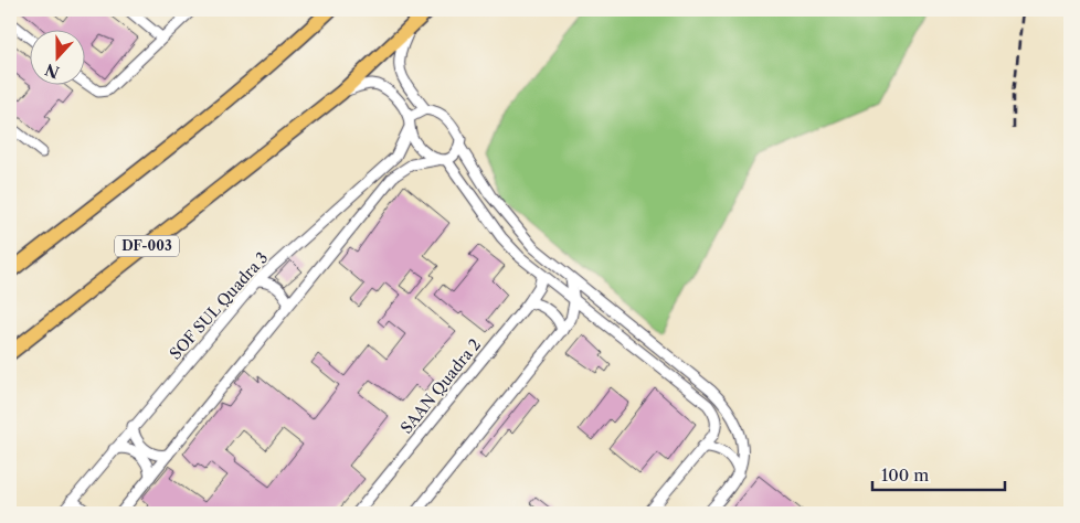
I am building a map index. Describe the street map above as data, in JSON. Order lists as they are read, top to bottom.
{
  "streets": {
    "highway": ["DF-003"],
    "street": ["SOF SUL Quadra 3", "SAAN Quadra 2"]
  },
  "scale_bar": "100 m",
  "north": "bottom"
}
